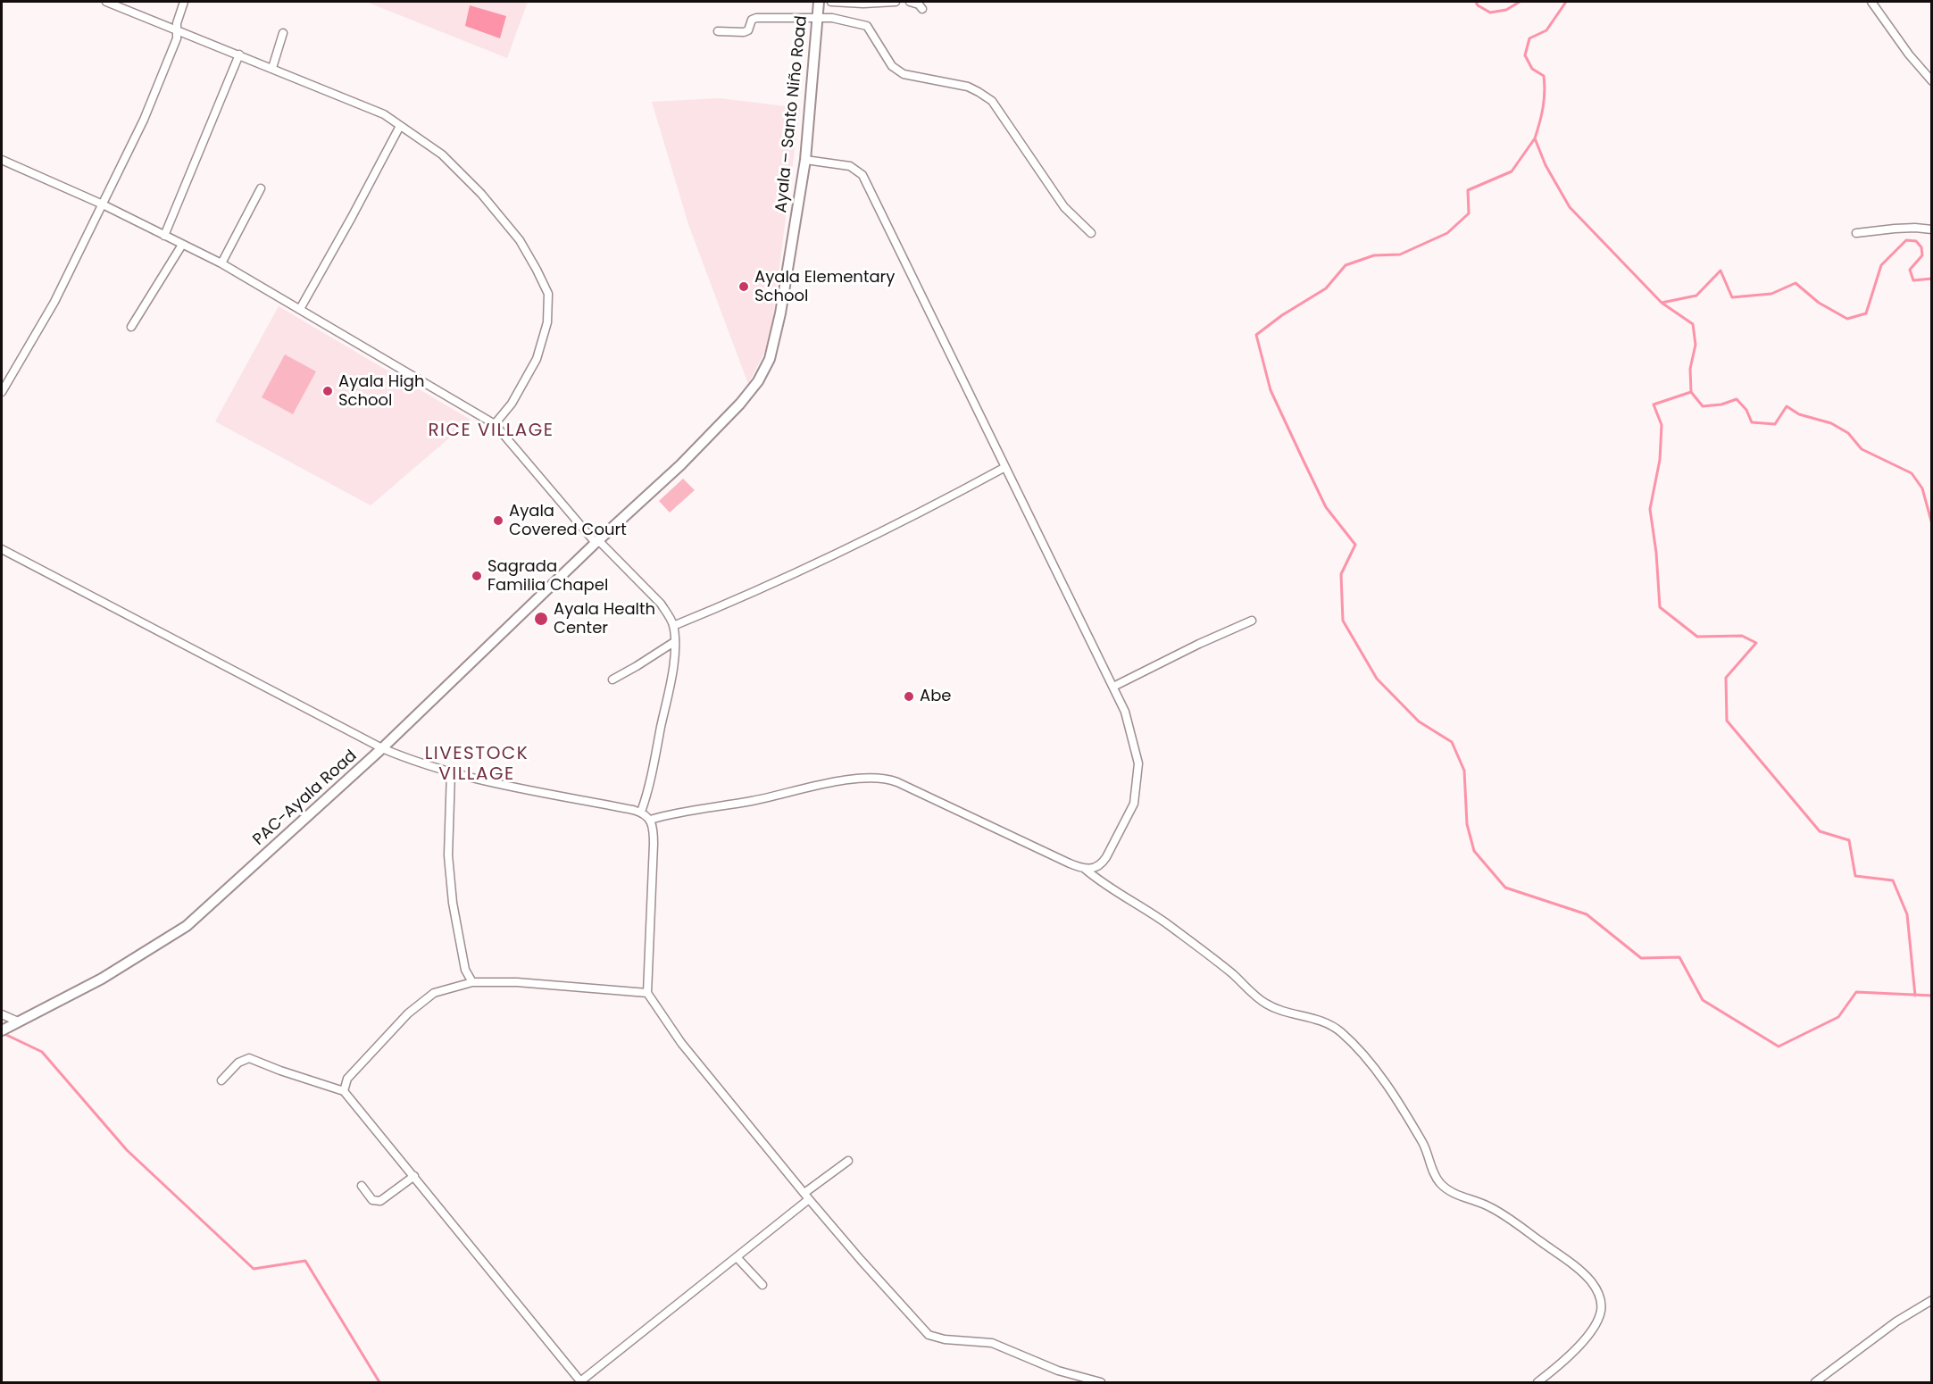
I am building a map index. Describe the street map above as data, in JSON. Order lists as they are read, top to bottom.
{
  "streets": {
    "street": ["Ayala – Santo Niño Road", "PAC-Ayala Road"]
  },
  "crossings": [
    ["Ayala – Santo Niño Road", "PAC-Ayala Road"]
  ],
  "districts": ["RICE VILLAGE", "LIVESTOCK VILLAGE"],
  "places": [
    "Ayala Elementary School",
    "Ayala High School",
    "Ayala Covered Court",
    "Sagrada Familia Chapel",
    "Ayala Health Center",
    "Abe"
  ]
}
